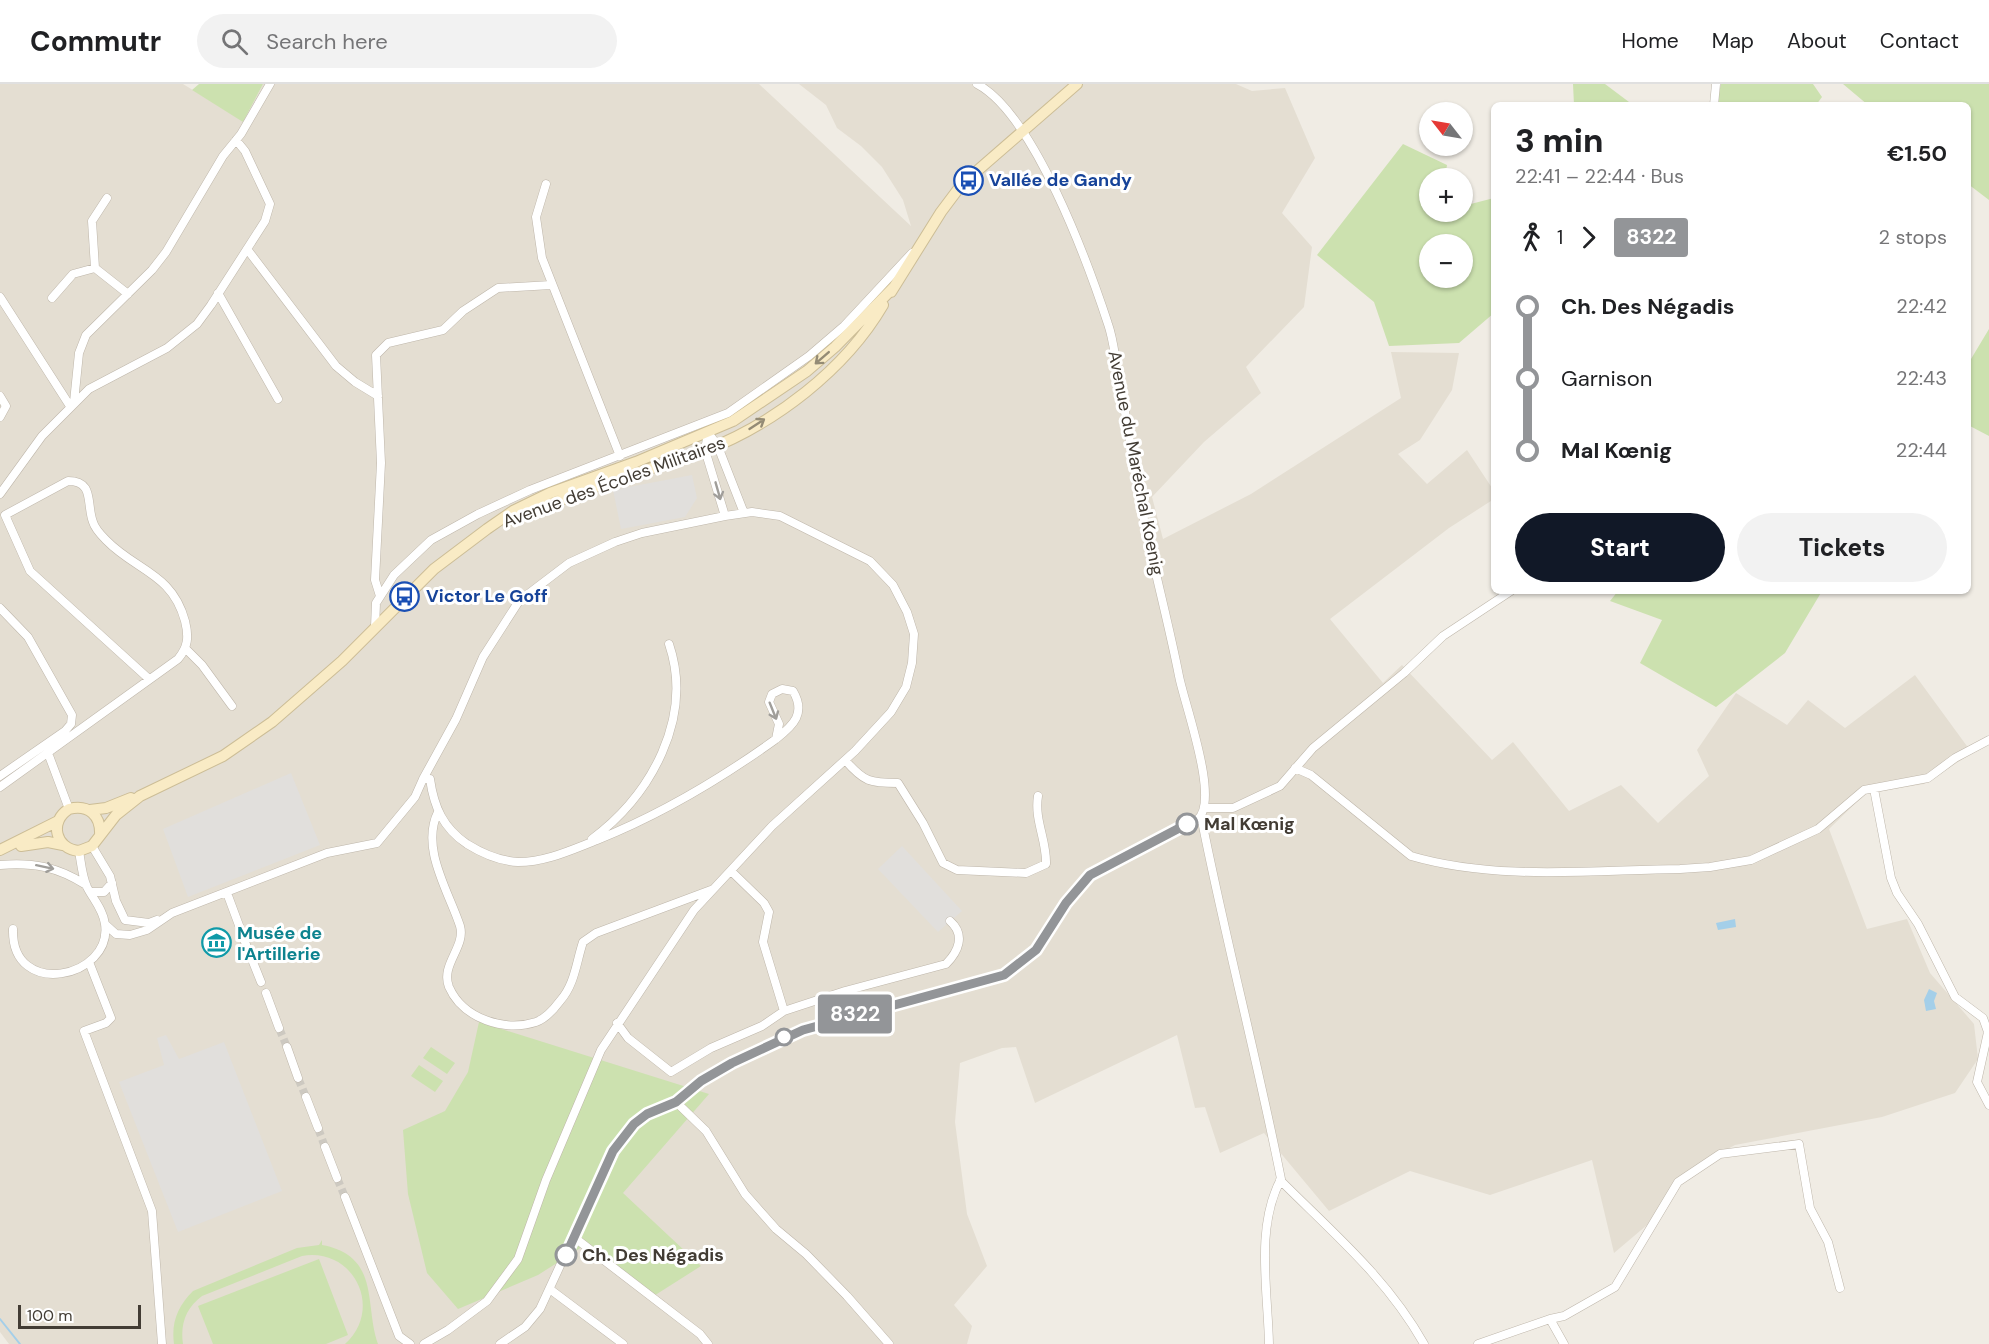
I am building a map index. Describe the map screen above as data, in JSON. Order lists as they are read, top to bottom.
{
  "streets": {
    "street": ["Avenue du Maréchal Koenig", "Avenue des Écoles Militaires"]
  },
  "crossings": [
    ["Avenue du Maréchal Koenig", "Avenue des Écoles Militaires"]
  ],
  "places": {
    "bus stop": ["Vallée de Gandy", "Victor Le Goff"],
    "other": ["Mal Kœnig", "Ch. Des Négadis"],
    "museum": ["Musée de l'Artillerie"]
  },
  "lines": ["bus line 8322"],
  "scale_bar": "100 m",
  "north": "top left",
  "page": {
    "header": "Commutr",
    "search": "Search here",
    "nav": [
      "Home",
      "Map",
      "About",
      "Contact"
    ],
    "on_map": "8322",
    "map_buttons": ["+", "−"],
    "heading": ["3 min", "22:41 – 22:44 · Bus", "€1.50"],
    "legs": ["1", "8322", "2 stops"],
    "list": [
      {
        "name": "Ch. Des Négadis",
        "value": "22:42"
      },
      {
        "name": "Garnison",
        "value": "22:43"
      },
      {
        "name": "Mal Kœnig",
        "value": "22:44"
      }
    ],
    "buttons": ["Start", "Tickets"],
    "scale": "100 m"
  }
}
